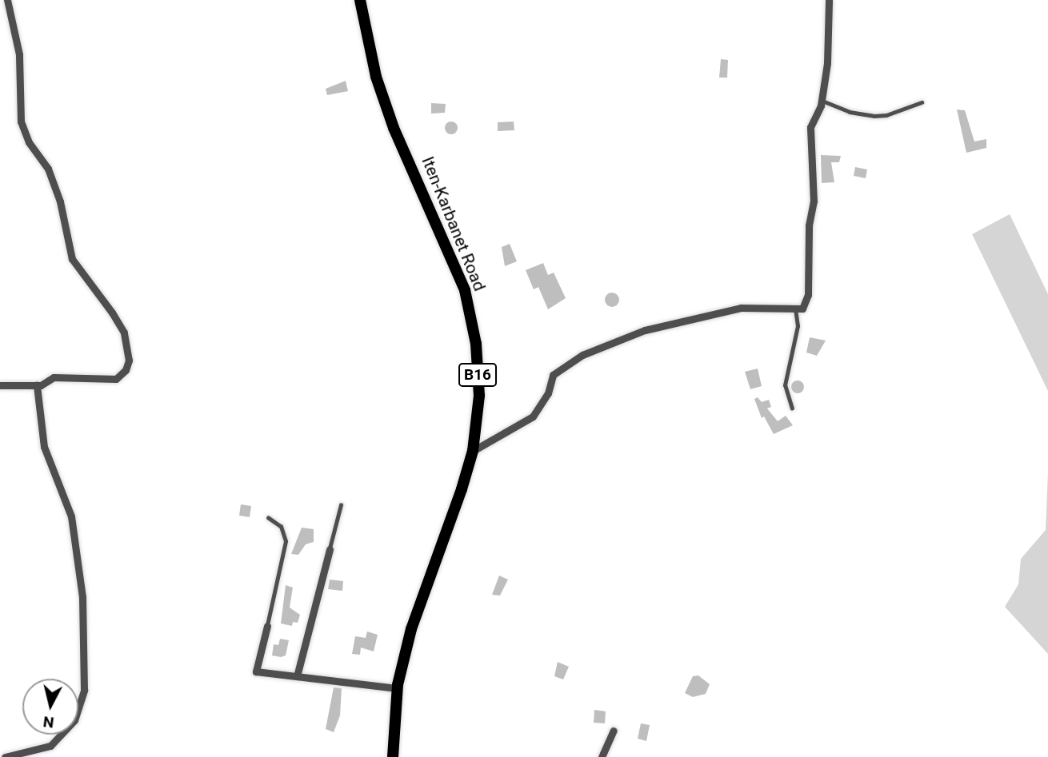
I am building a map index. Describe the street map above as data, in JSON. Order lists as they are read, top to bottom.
{
  "streets": {
    "main road": ["Iten-Karbanet Road", "B16"]
  },
  "north": "bottom"
}
